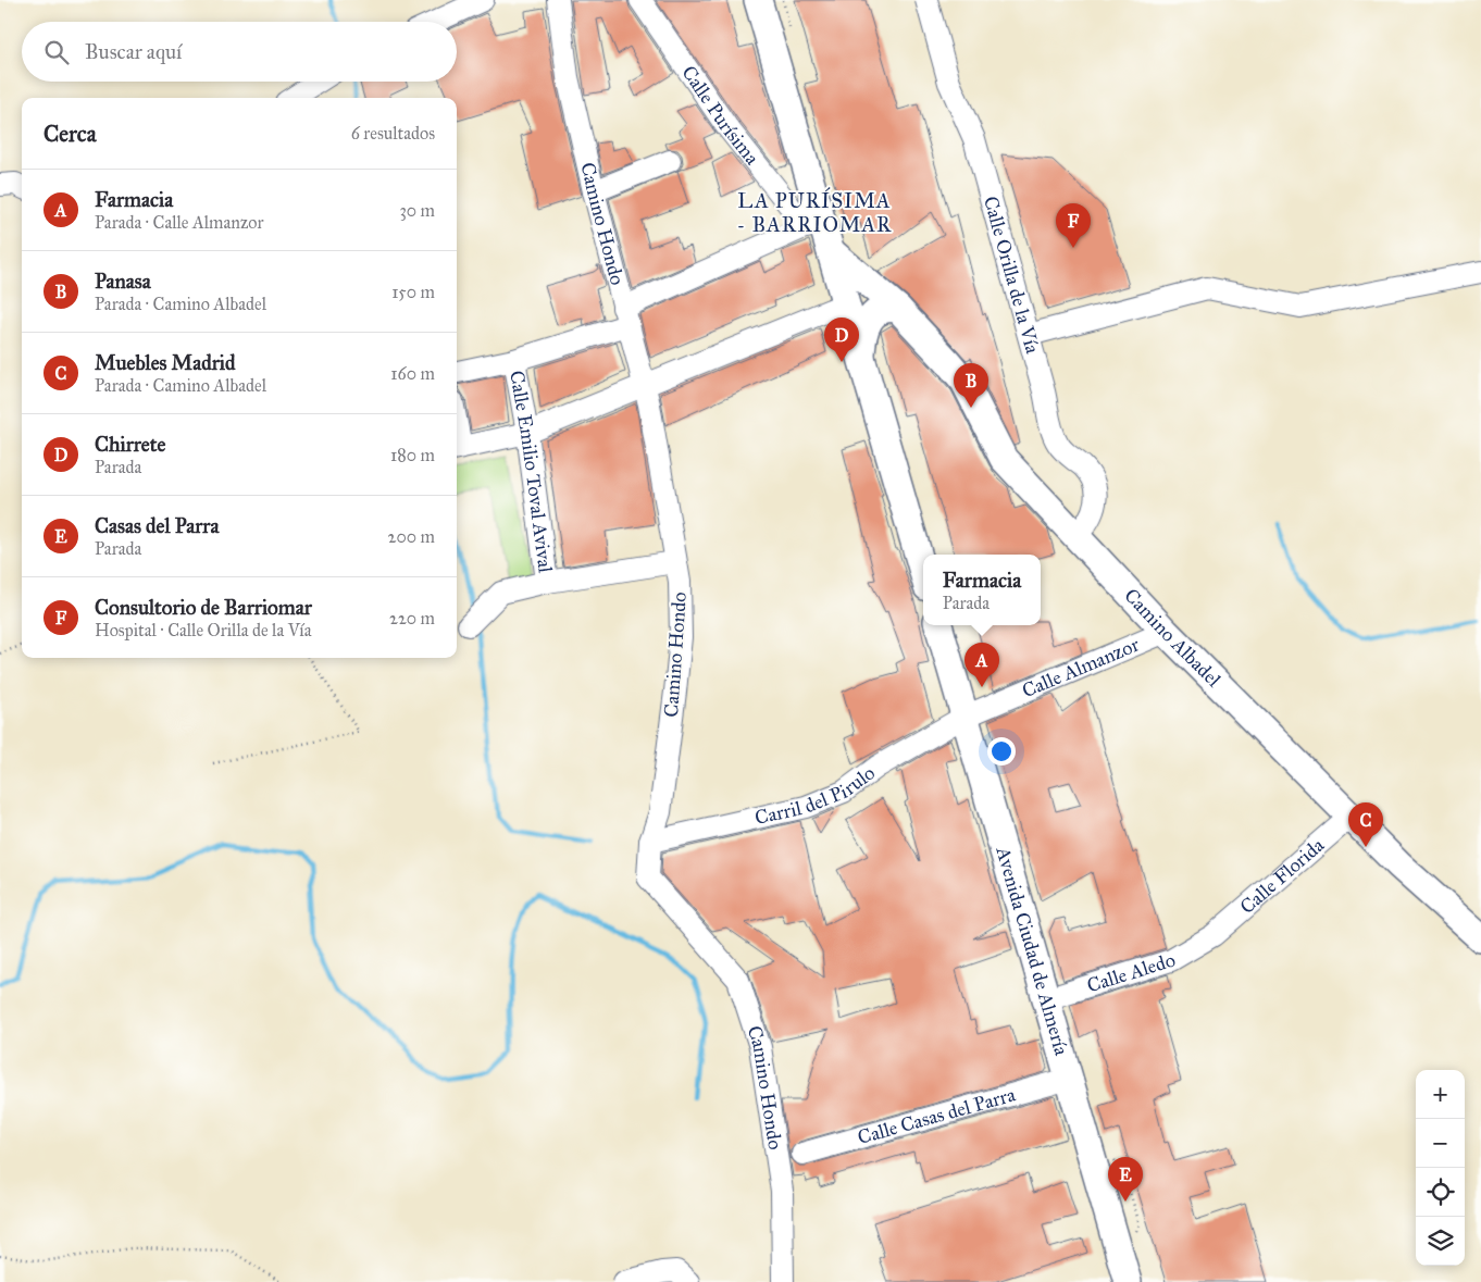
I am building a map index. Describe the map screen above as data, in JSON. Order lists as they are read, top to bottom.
{
  "streets": {
    "main road": ["Camino Albadel", "Avenida Ciudad de Almería"],
    "street": [
      "Calle Purísima",
      "Camino Hondo",
      "Calle Orilla de la Vía",
      "Calle Emilio Toval Avival",
      "Calle Almanzor",
      "Carril del Pirulo",
      "Calle Florida",
      "Calle Aledo",
      "Calle Casas del Parra"
    ]
  },
  "crossings": [
    ["Camino Hondo", "Carril del Pirulo"],
    ["Calle Orilla de la Vía", "Camino Albadel"],
    ["Camino Albadel", "Calle Almanzor"],
    ["Camino Albadel", "Calle Florida"],
    ["Calle Almanzor", "Carril del Pirulo"],
    ["Calle Almanzor", "Avenida Ciudad de Almería"],
    ["Carril del Pirulo", "Avenida Ciudad de Almería"],
    ["Calle Florida", "Calle Aledo"],
    ["Avenida Ciudad de Almería", "Calle Aledo"],
    ["Avenida Ciudad de Almería", "Calle Casas del Parra"]
  ],
  "districts": ["LA PURÍSIMA - BARRIOMAR"],
  "page": {
    "search": "Buscar aquí",
    "heading": ["Cerca", "6 resultados"],
    "list": [
      {
        "mark": "A",
        "name": "Farmacia",
        "note": "Parada · Calle Almanzor",
        "value": "30 m"
      },
      {
        "mark": "B",
        "name": "Panasa",
        "note": "Parada · Camino Albadel",
        "value": "150 m"
      },
      {
        "mark": "C",
        "name": "Muebles Madrid",
        "note": "Parada · Camino Albadel",
        "value": "160 m"
      },
      {
        "mark": "D",
        "name": "Chirrete",
        "note": "Parada",
        "value": "180 m"
      },
      {
        "mark": "E",
        "name": "Casas del Parra",
        "note": "Parada",
        "value": "200 m"
      },
      {
        "mark": "F",
        "name": "Consultorio de Barriomar",
        "note": "Hospital · Calle Orilla de la Vía",
        "value": "220 m"
      }
    ],
    "pins": [
      "F",
      "D",
      "B",
      "A",
      "C",
      "E"
    ],
    "popup": ["Farmacia", "Parada"],
    "map_buttons": ["+", "−"]
  }
}
